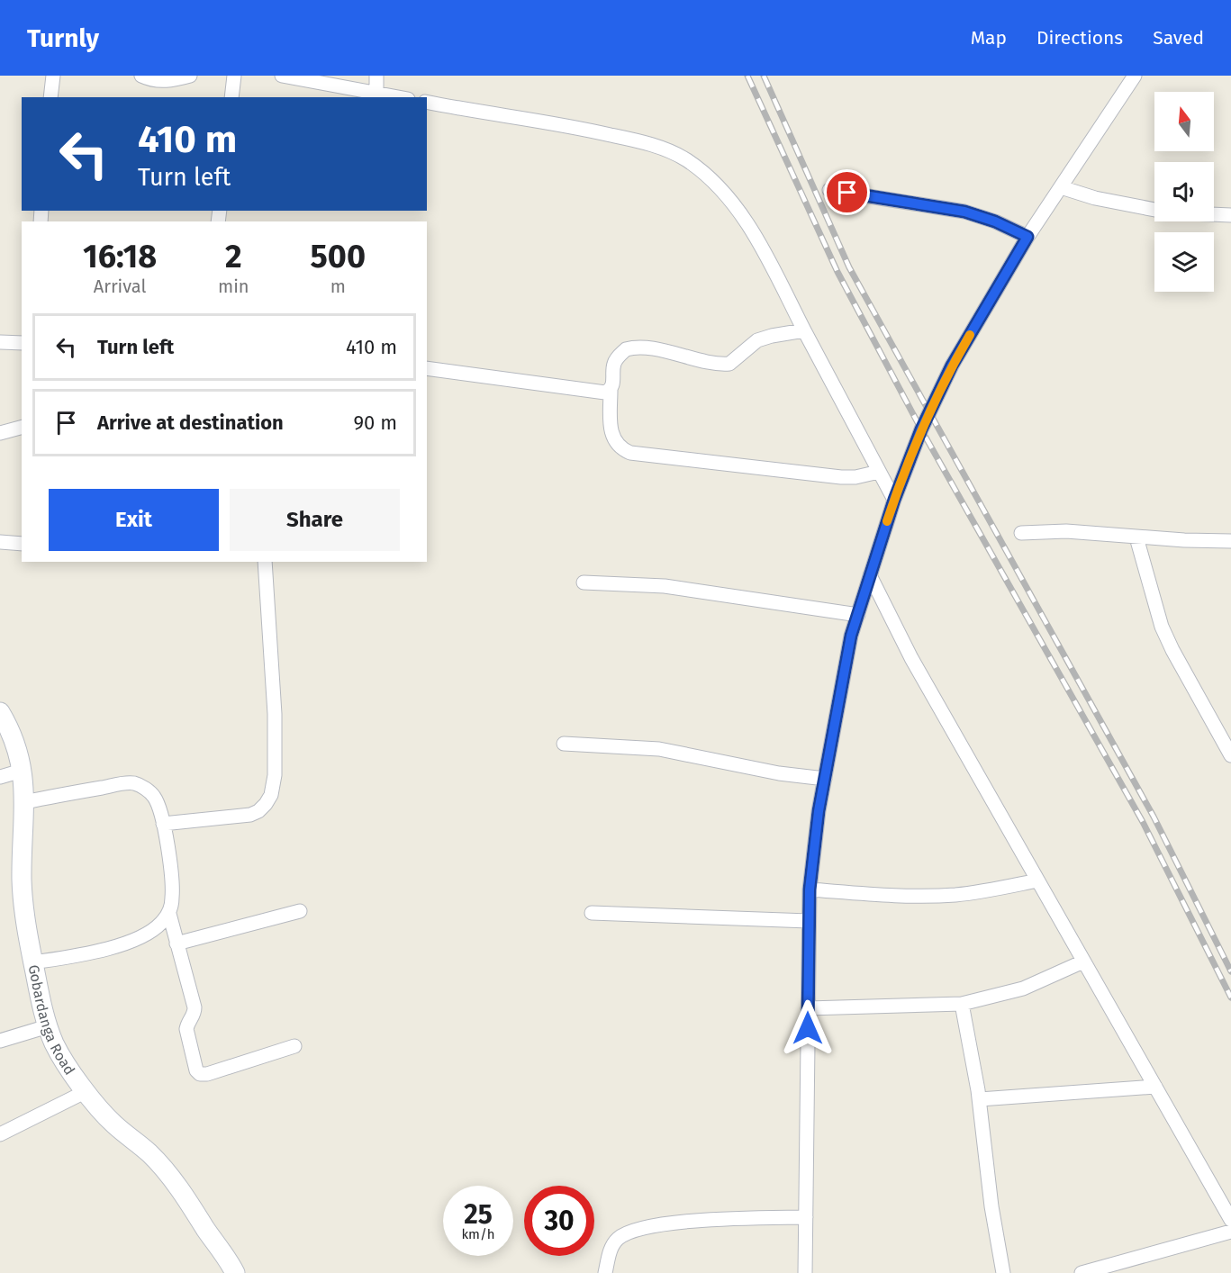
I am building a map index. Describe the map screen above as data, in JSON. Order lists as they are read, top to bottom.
{
  "streets": {
    "main road": ["Gobardanga Road"]
  },
  "north": "top",
  "page": {
    "header": "Turnly",
    "nav": ["Map", "Directions", "Saved"],
    "turn": ["410 m", "Turn left"],
    "eta": [
      "16:18",
      "Arrival",
      "2",
      "min",
      "500",
      "m"
    ],
    "list": [
      {
        "name": "Turn left",
        "value": "410 m"
      },
      {
        "name": "Arrive at destination",
        "value": "90 m"
      }
    ],
    "buttons": ["Exit", "Share"],
    "speed": "25 km/h",
    "limit": "30"
  }
}
